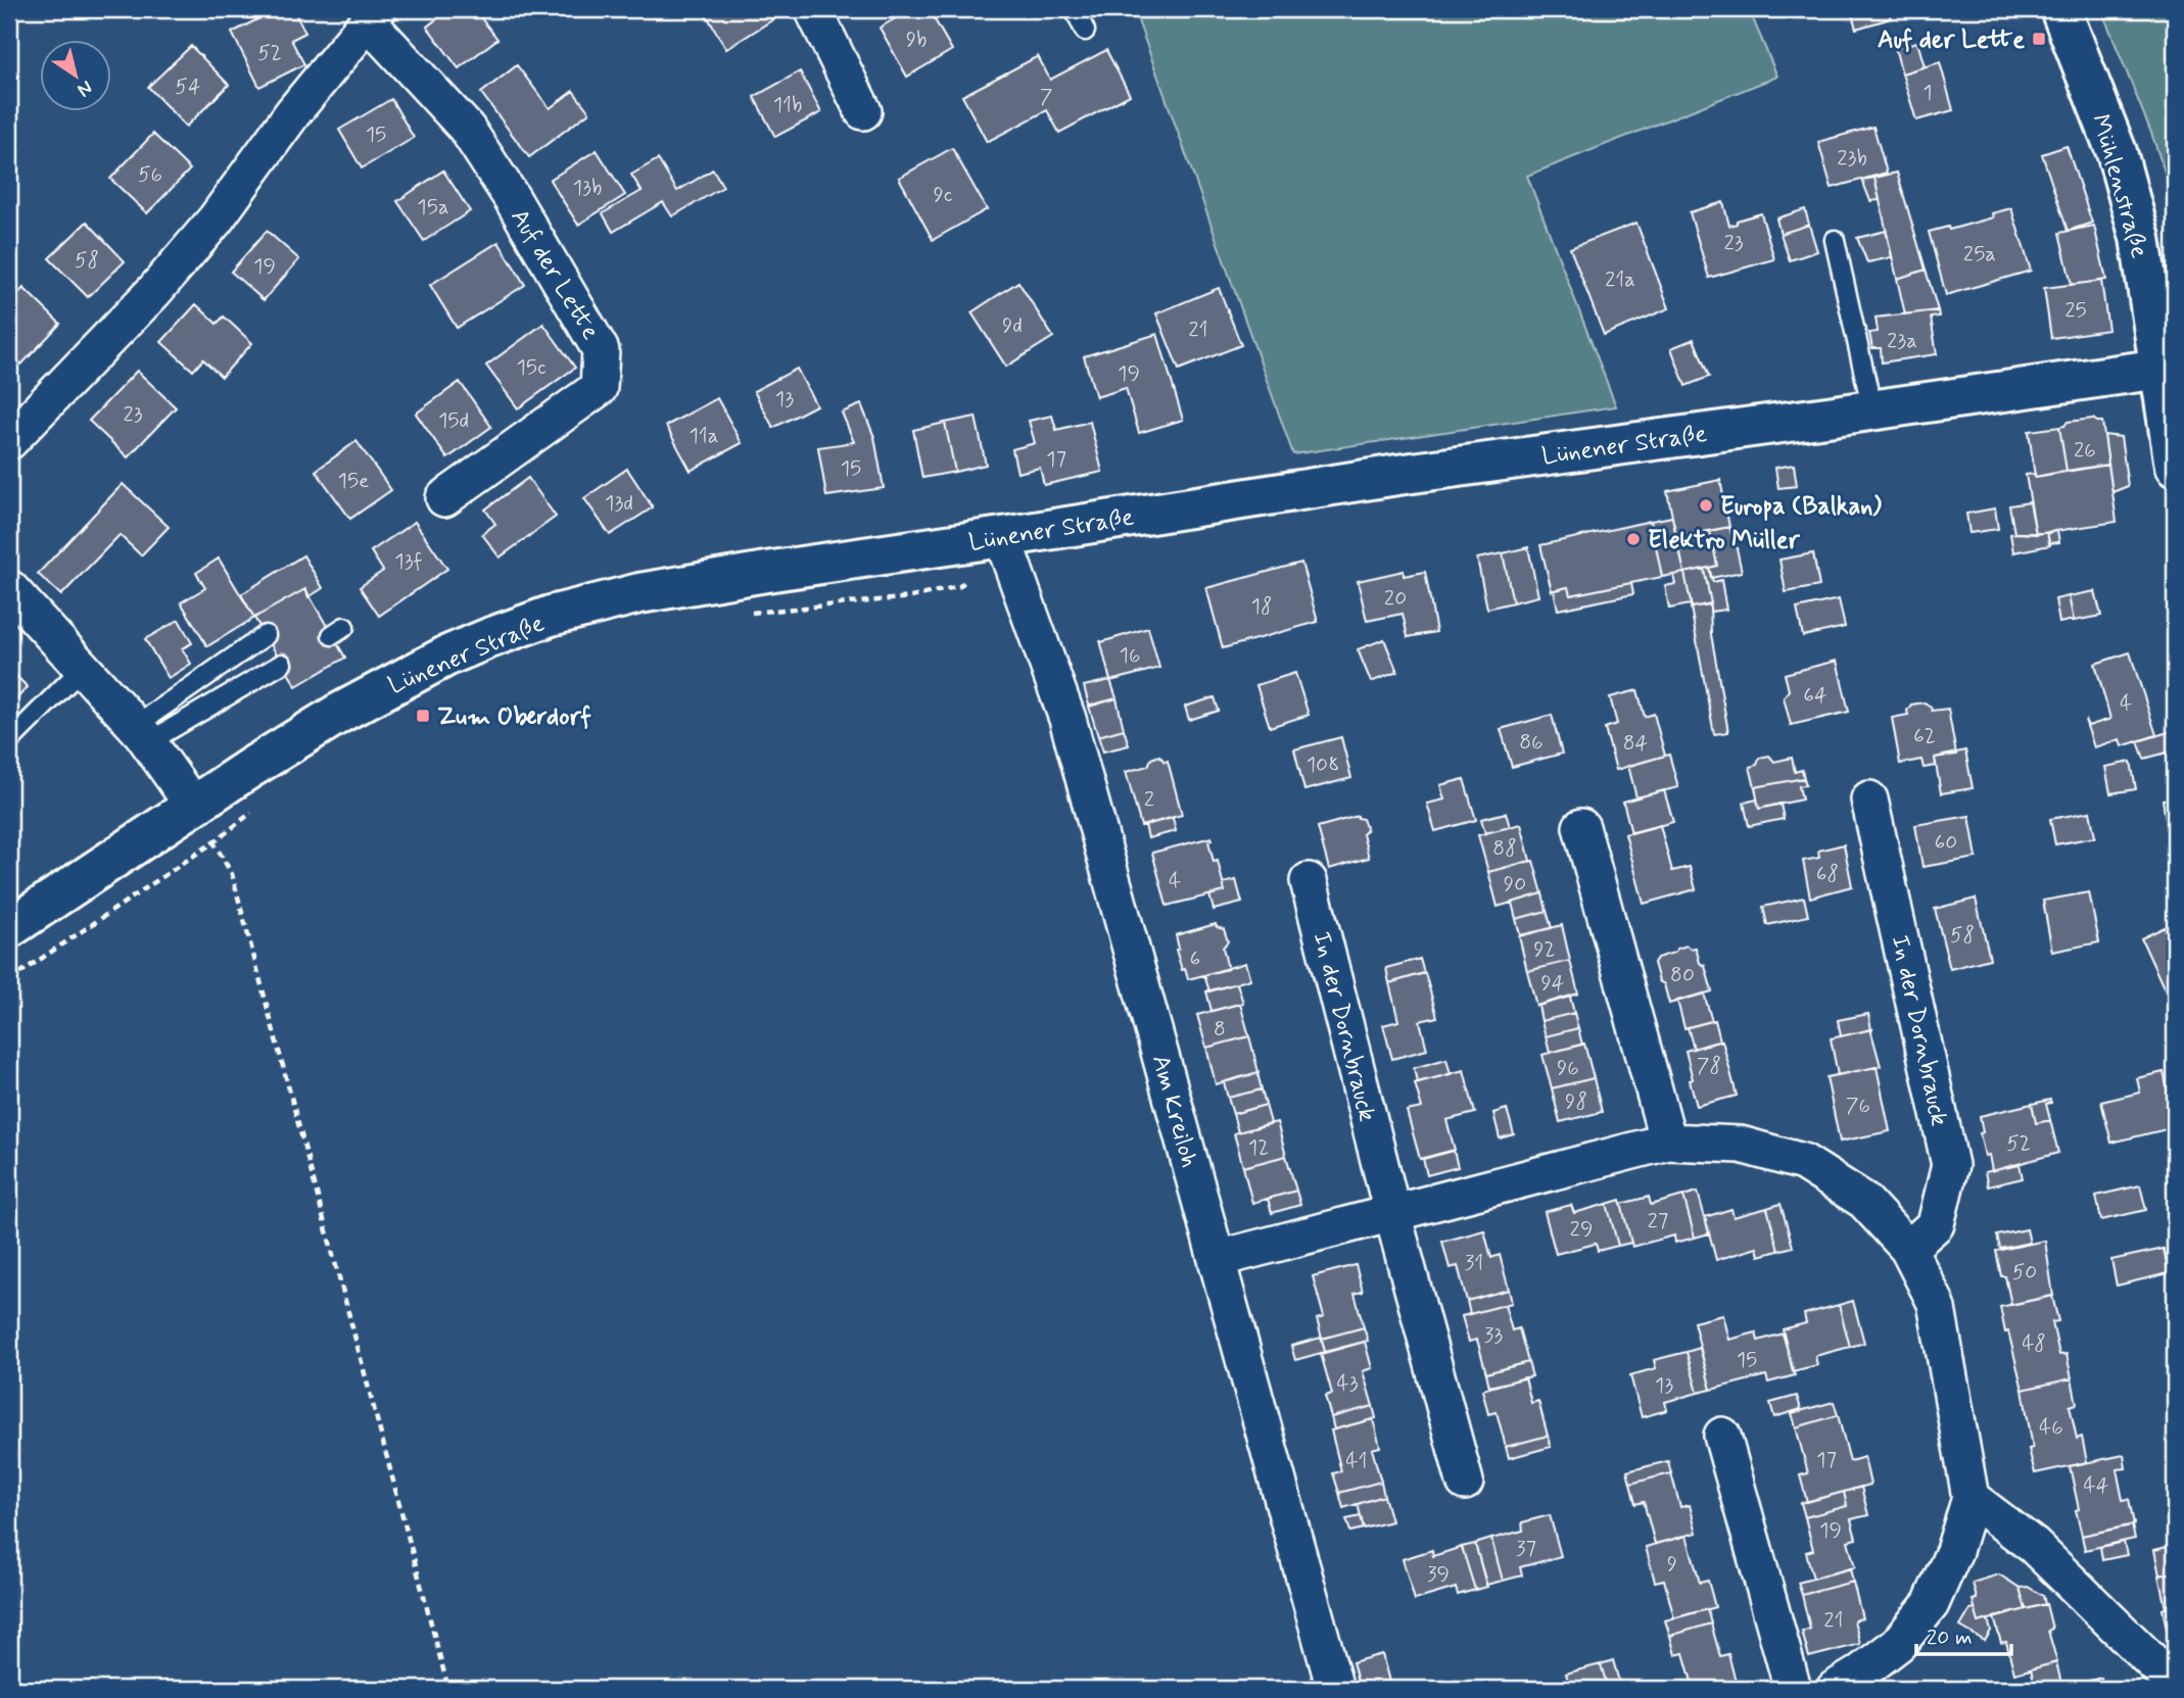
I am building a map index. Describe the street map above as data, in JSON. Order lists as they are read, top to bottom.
{
  "streets": {
    "main road": ["Mühlenstraße", "Lünener Straße"],
    "street": ["Auf der Lette", "In der Dornbrauck", "Am Kreiloh"]
  },
  "crossings": [
    ["Mühlenstraße", "Lünener Straße"],
    ["Lünener Straße", "Am Kreiloh"]
  ],
  "places": {
    "transit": ["Auf der Lette", "Zum Oberdorf"],
    "other": ["Europa (Balkan)", "Elektro Müller"]
  },
  "house_numbers": [
    "9b",
    "52",
    "54",
    "1",
    "7",
    "11b",
    "15",
    "23b",
    "56",
    "13b",
    "9c",
    "15a",
    "23",
    "25a",
    "58",
    "19",
    "21a",
    "25",
    "9d",
    "21",
    "23a",
    "15c",
    "19",
    "13",
    "23",
    "15d",
    "11a",
    "26",
    "17",
    "15",
    "15e",
    "13d",
    "13f",
    "20",
    "18",
    "16",
    "64",
    "4",
    "62",
    "86",
    "84",
    "108",
    "2",
    "60",
    "88",
    "68",
    "4",
    "90",
    "58",
    "92",
    "6",
    "80",
    "94",
    "8",
    "78",
    "96",
    "98",
    "76",
    "52",
    "12",
    "27",
    "29",
    "31",
    "50",
    "33",
    "48",
    "15",
    "43",
    "13",
    "46",
    "17",
    "41",
    "44",
    "19",
    "37",
    "9",
    "39",
    "21"
  ],
  "scale_bar": "20 m",
  "north": "bottom right"
}
